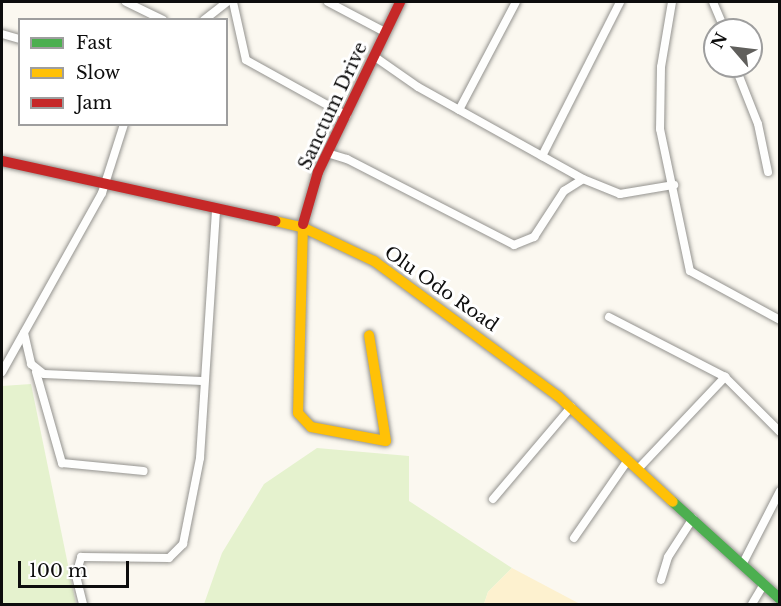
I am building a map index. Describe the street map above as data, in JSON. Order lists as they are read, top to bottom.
{
  "streets": {
    "street": ["Sanctum Drive", "Olu Odo Road"]
  },
  "crossings": [
    ["Sanctum Drive", "Olu Odo Road"]
  ],
  "legend": ["Fast", "Slow", "Jam"],
  "scale_bar": "100 m",
  "north": "top left"
}
